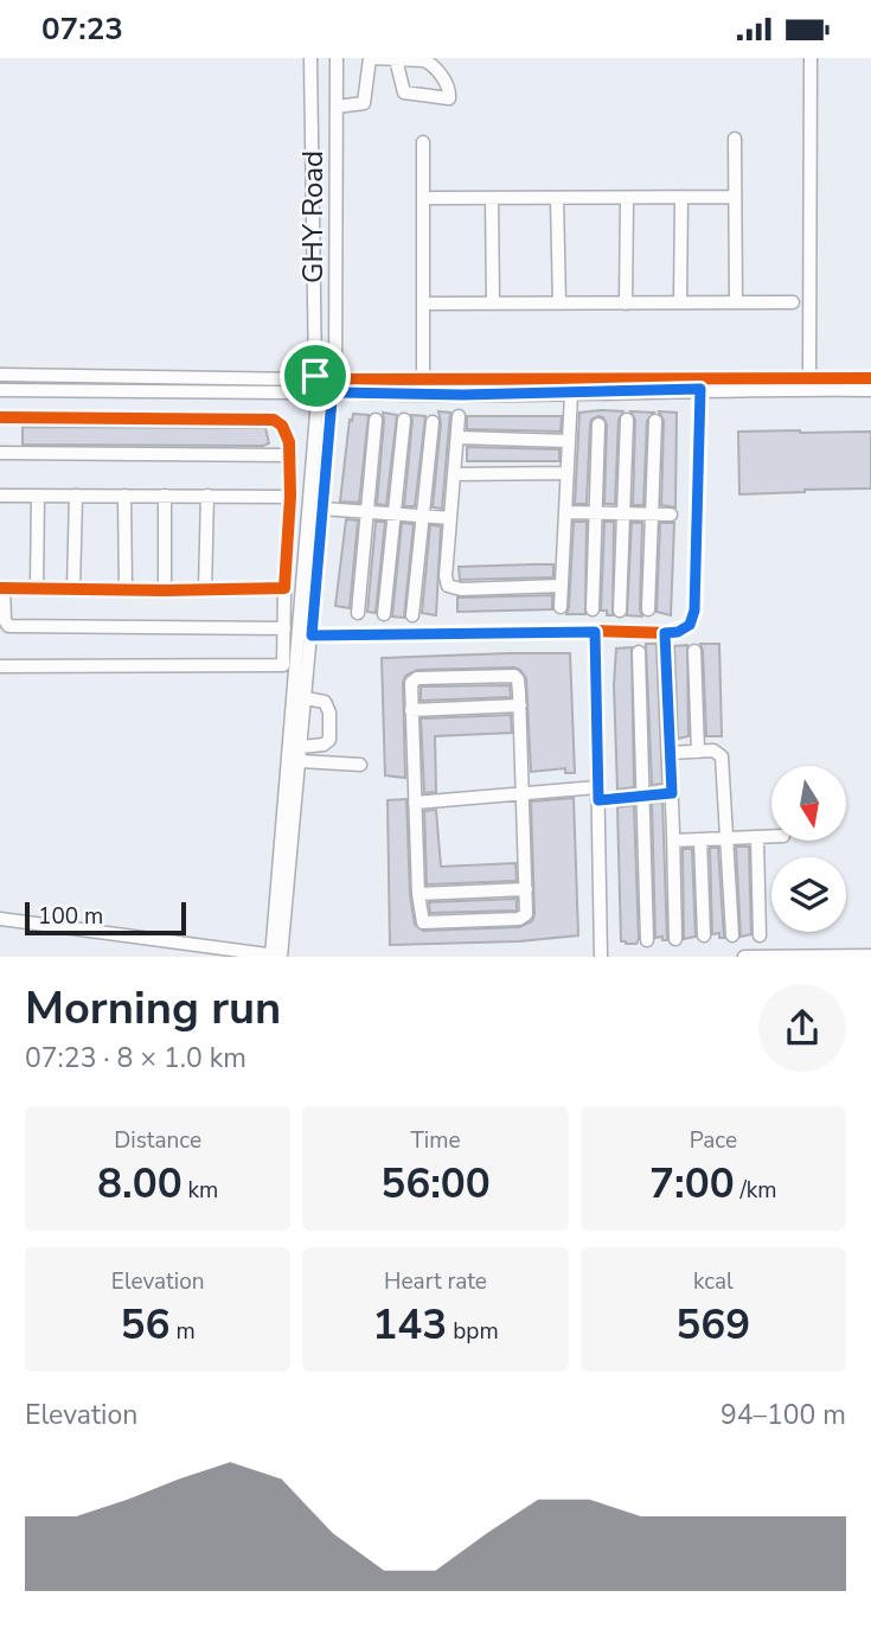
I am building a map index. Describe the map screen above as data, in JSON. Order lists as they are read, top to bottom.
{
  "streets": {
    "street": ["GHY Road"]
  },
  "scale_bar": "100 m",
  "north": "bottom",
  "page": {
    "status": "07:23",
    "scale": "100 m",
    "heading": ["Morning run", "07:23 · 8 × 1.0 km"],
    "stats": [
      ["Distance", "8.00 km"],
      ["Time", "56:00"],
      ["Pace", "7:00 /km"],
      ["Elevation", "56 m"],
      ["Heart rate", "143 bpm"],
      ["kcal", "569"]
    ],
    "chart": ["Elevation", "94–100 m"]
  }
}
